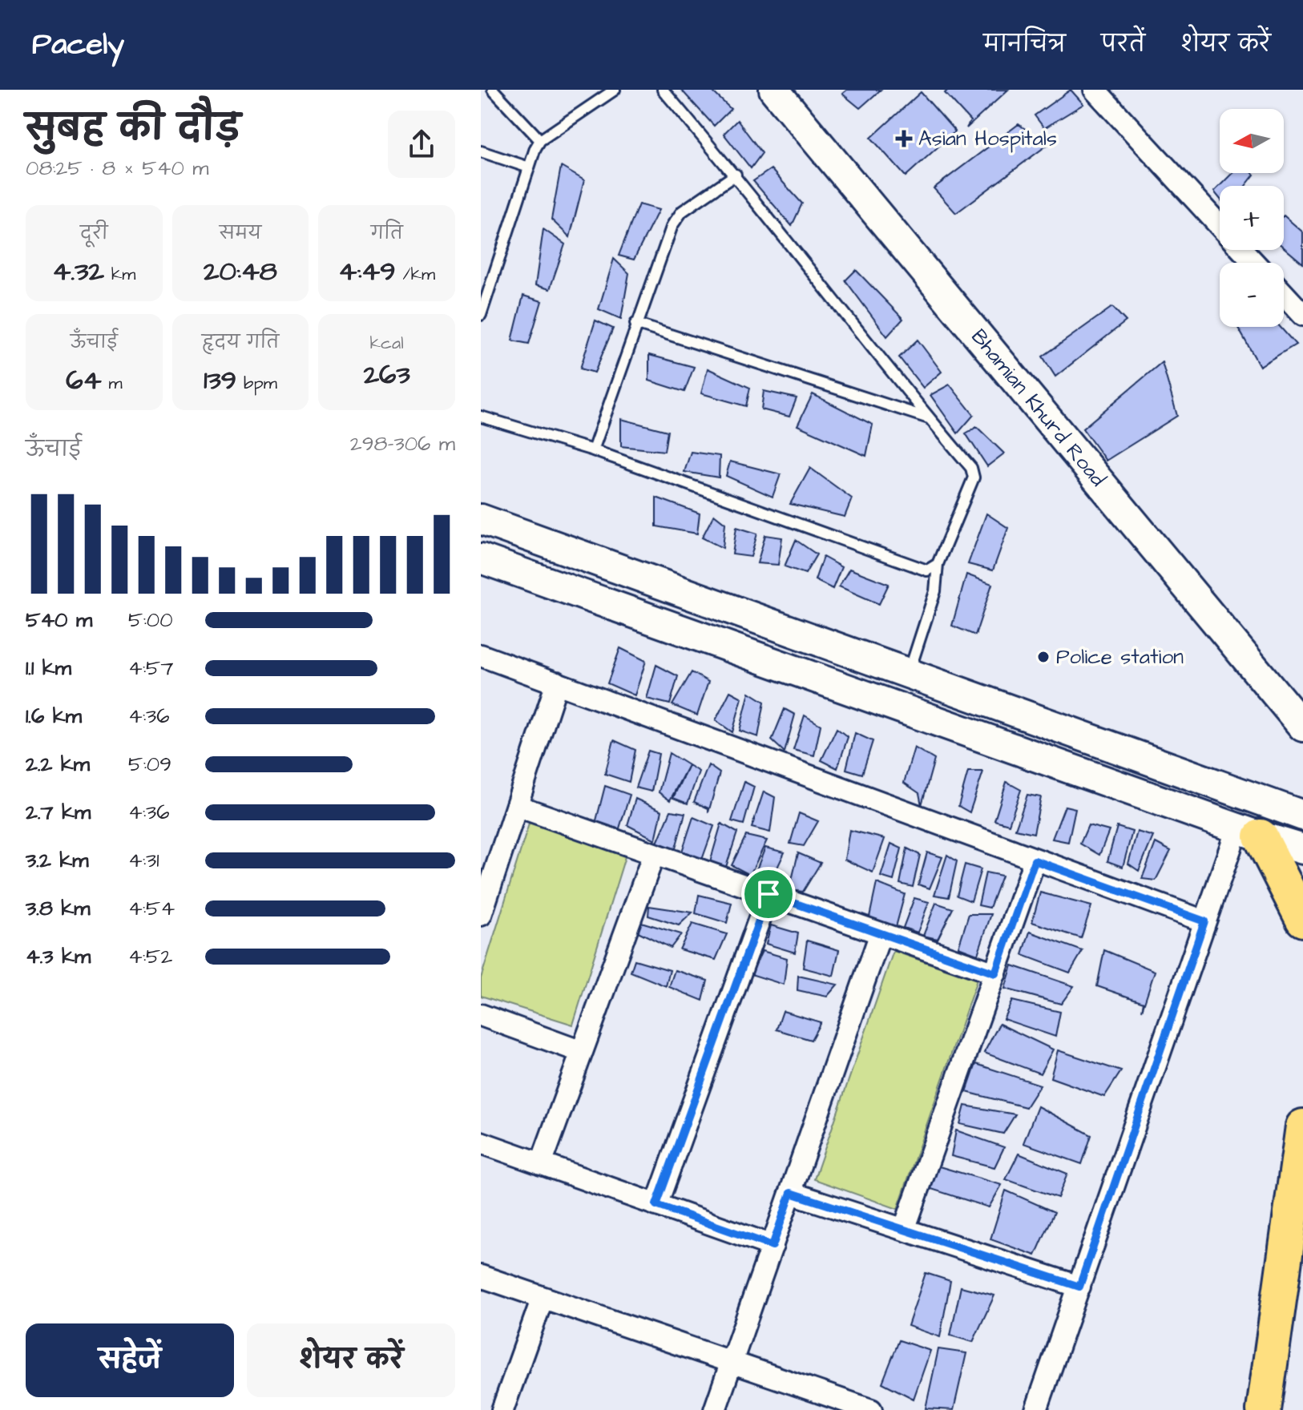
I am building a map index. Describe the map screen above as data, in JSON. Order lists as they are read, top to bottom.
{
  "streets": {
    "street": ["Bhamian Khurd Road"]
  },
  "places": {
    "health": ["Asian Hospitals"],
    "other": ["Police station"]
  },
  "north": "left",
  "page": {
    "header": "Pacely",
    "nav": ["मानचित्र", "परतें", "शेयर करें"],
    "heading": ["सुबह की दौड़", "08:25 · 8 × 540 m"],
    "map_buttons": ["+", "−"],
    "stats": [
      ["दूरी", "4.32 km"],
      ["समय", "20:48"],
      ["गति", "4:49 /km"],
      ["ऊँचाई", "64 m"],
      ["हृदय गति", "139 bpm"],
      ["kcal", "263"]
    ],
    "chart": ["ऊँचाई", "298–306 m"],
    "list": [
      {
        "name": "540 m",
        "note": "5:00"
      },
      {
        "name": "1.1 km",
        "note": "4:57"
      },
      {
        "name": "1.6 km",
        "note": "4:36"
      },
      {
        "name": "2.2 km",
        "note": "5:09"
      },
      {
        "name": "2.7 km",
        "note": "4:36"
      },
      {
        "name": "3.2 km",
        "note": "4:31"
      },
      {
        "name": "3.8 km",
        "note": "4:54"
      },
      {
        "name": "4.3 km",
        "note": "4:52"
      }
    ],
    "buttons": ["सहेजें", "शेयर करें"]
  }
}
